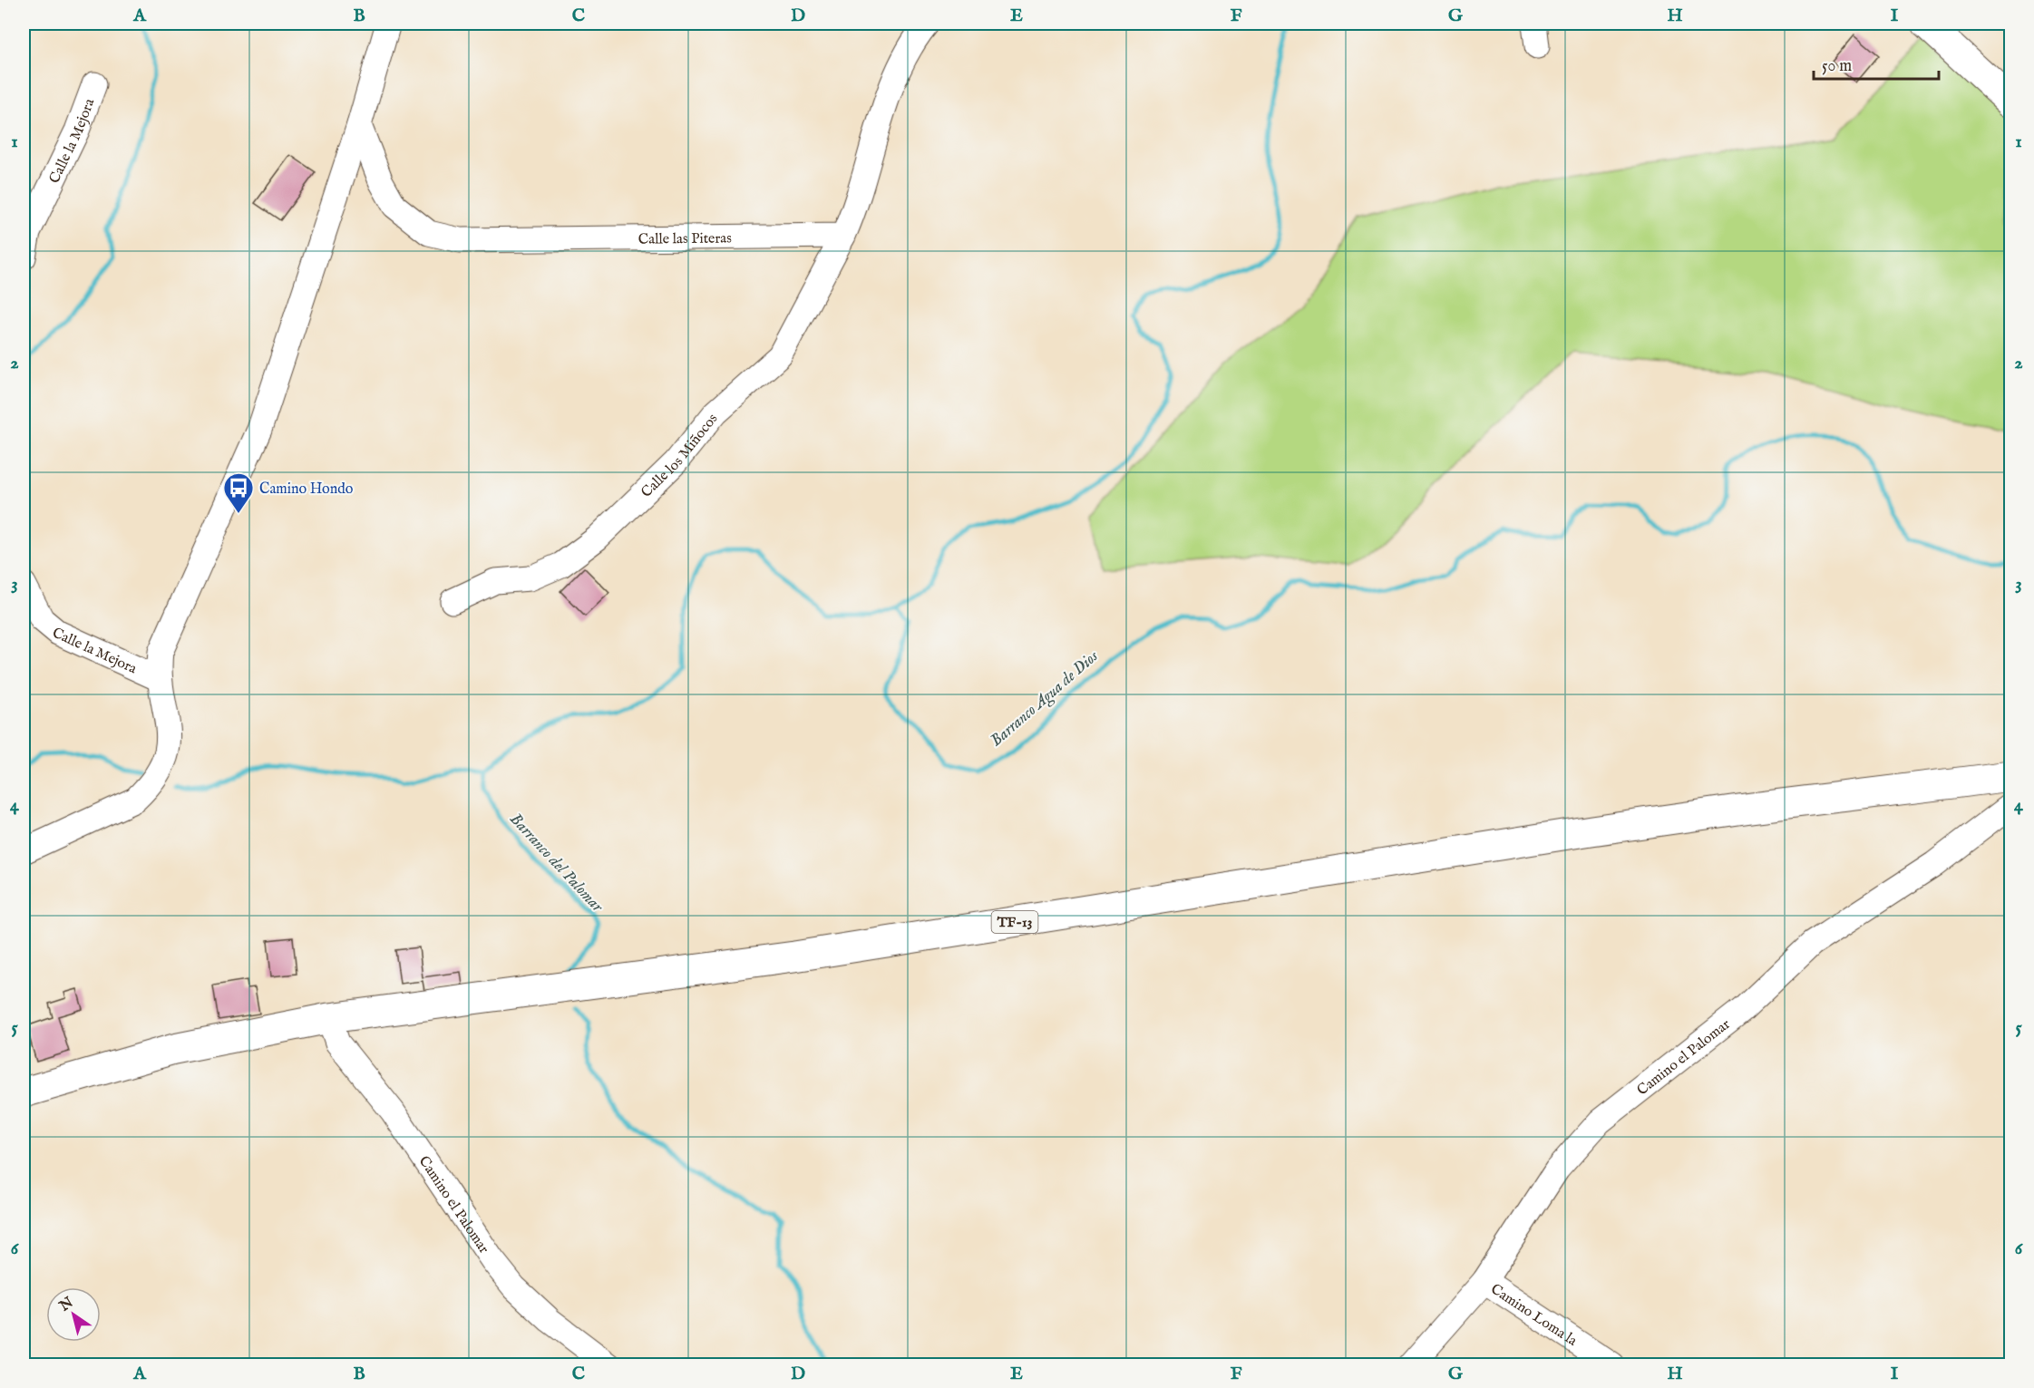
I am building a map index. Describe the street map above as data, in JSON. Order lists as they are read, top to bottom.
{
  "streets": {
    "main road": ["TF-13"],
    "street": [
      "Calle la Mejora",
      "Calle las Piteras",
      "Calle los Miñocos",
      "Camino el Palomar",
      "Camino Loma la"
    ]
  },
  "crossings": [
    ["Calle las Piteras", "Calle los Miñocos"],
    ["TF-13", "Camino el Palomar"],
    ["Camino el Palomar", "Camino Loma la"]
  ],
  "water": ["Barranco Agua de Dios", "Barranco del Palomar"],
  "places": {
    "bus stop": ["Camino Hondo"]
  },
  "scale_bar": "50 m",
  "north": "top left",
  "grid": {
    "columns": [
      "A",
      "B",
      "C",
      "D",
      "E",
      "F",
      "G",
      "H",
      "I"
    ],
    "rows": [
      "1",
      "2",
      "3",
      "4",
      "5",
      "6"
    ]
  }
}
